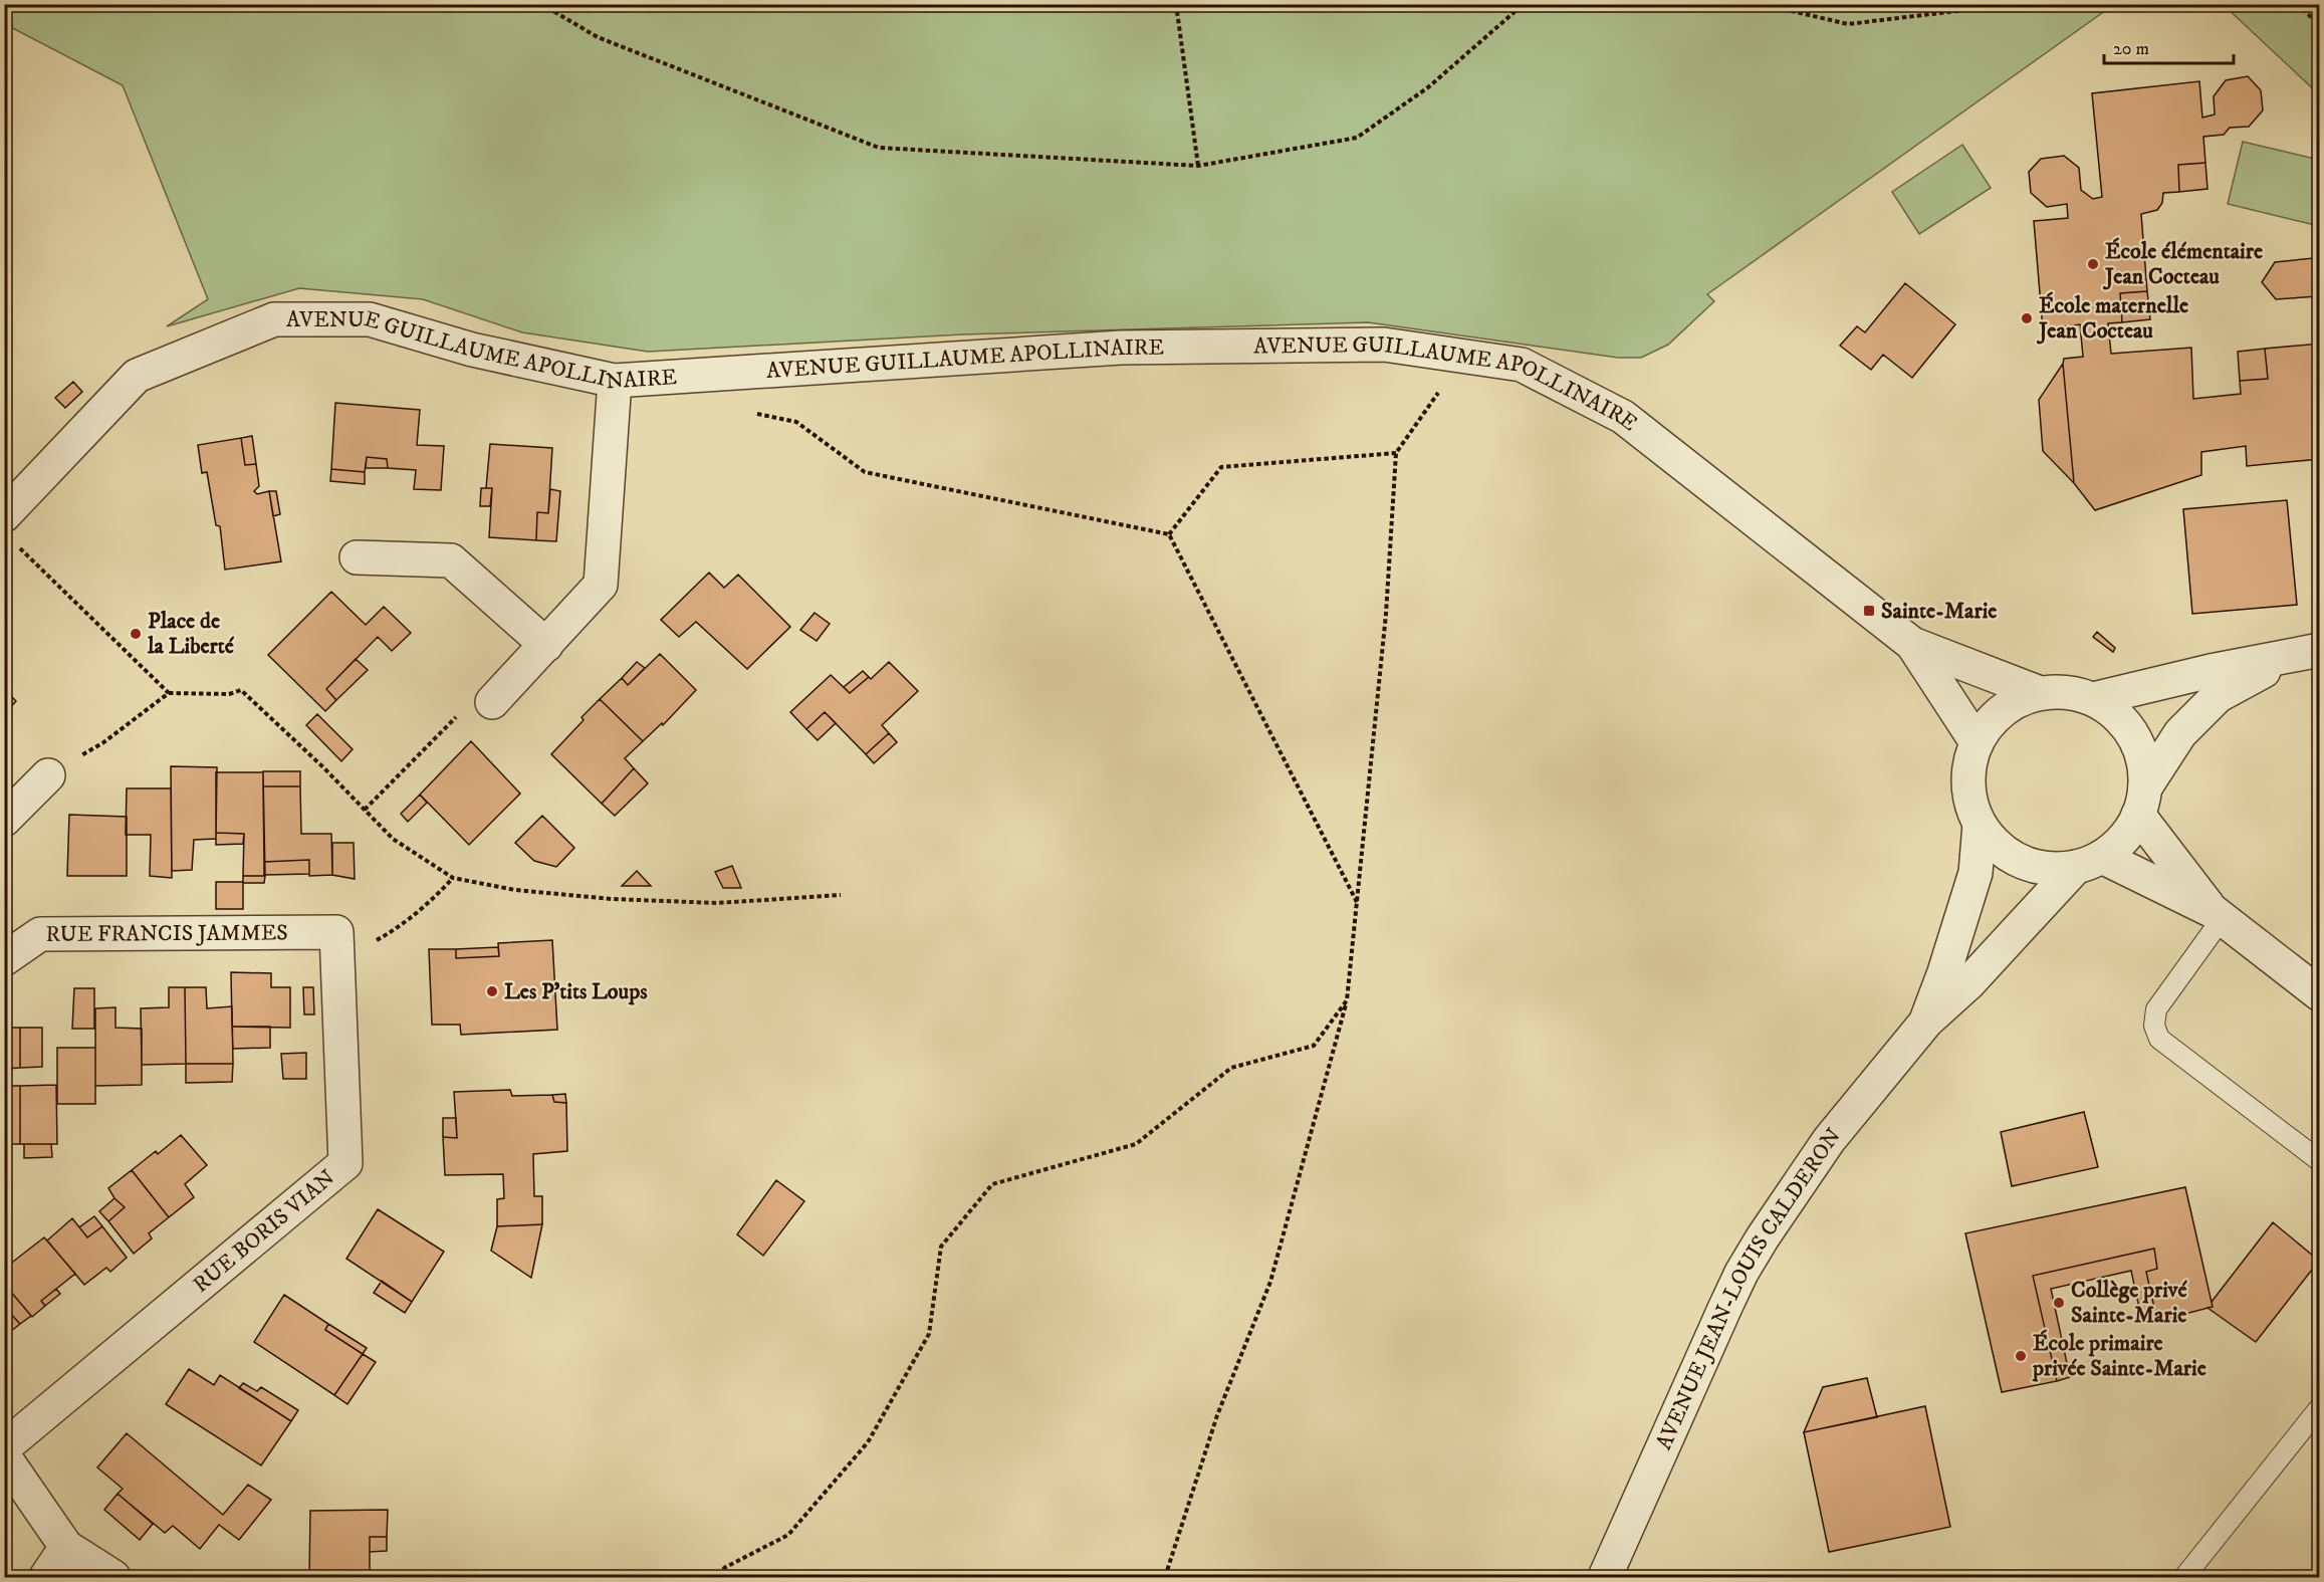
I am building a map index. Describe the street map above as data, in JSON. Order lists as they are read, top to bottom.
{
  "streets": {
    "street": [
      "AVENUE GUILLAUME APOLLINAIRE",
      "RUE FRANCIS JAMMES",
      "RUE BORIS VIAN",
      "AVENUE JEAN-LOUIS CALDERON"
    ]
  },
  "crossings": [
    ["AVENUE GUILLAUME APOLLINAIRE", "AVENUE JEAN-LOUIS CALDERON"],
    ["RUE FRANCIS JAMMES", "RUE BORIS VIAN"]
  ],
  "places": {
    "other": [
      "École élémentaire Jean Cocteau",
      "École maternelle Jean Cocteau",
      "Place de la Liberté",
      "Les P'tits Loups",
      "Collège privé Sainte-Marie",
      "École primaire privée Sainte-Marie"
    ],
    "transit": ["Sainte-Marie"]
  },
  "scale_bar": "20 m"
}
